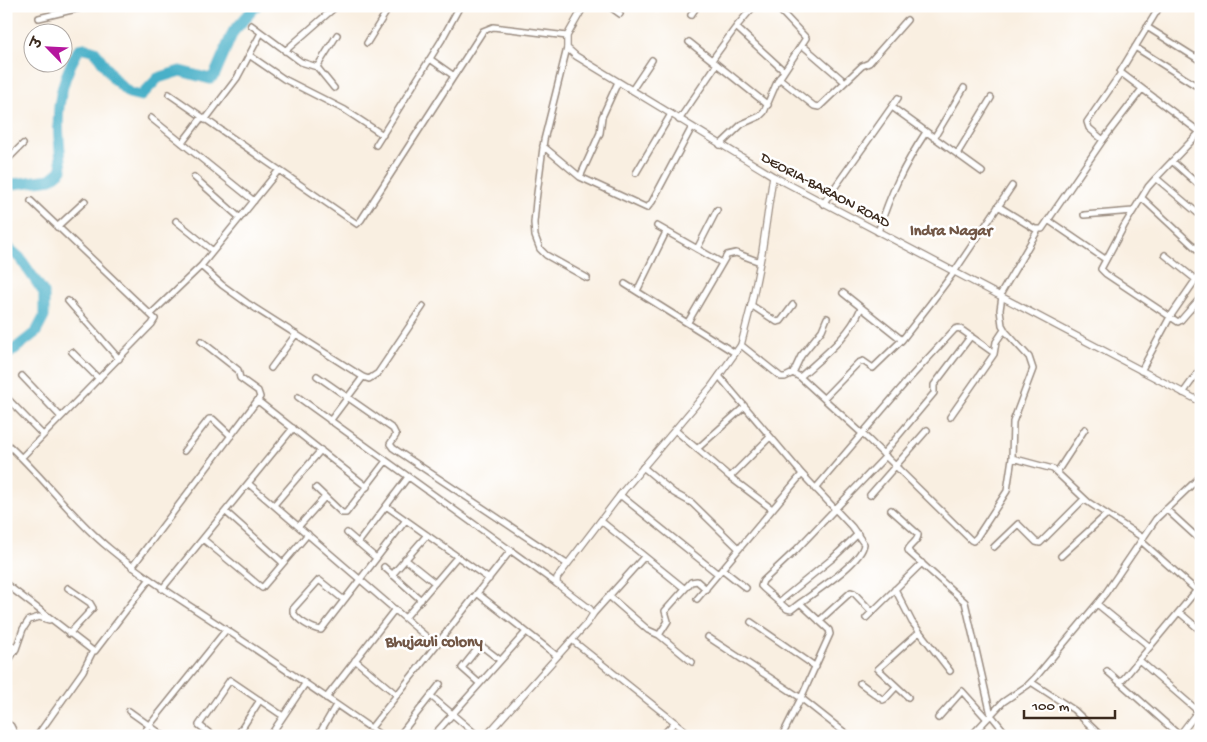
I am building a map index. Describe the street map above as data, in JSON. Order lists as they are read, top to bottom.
{
  "streets": {
    "street": ["DEORIA-BARAON ROAD"]
  },
  "districts": ["Indra Nagar", "Bhujauli colony"],
  "scale_bar": "100 m",
  "north": "top left"
}
